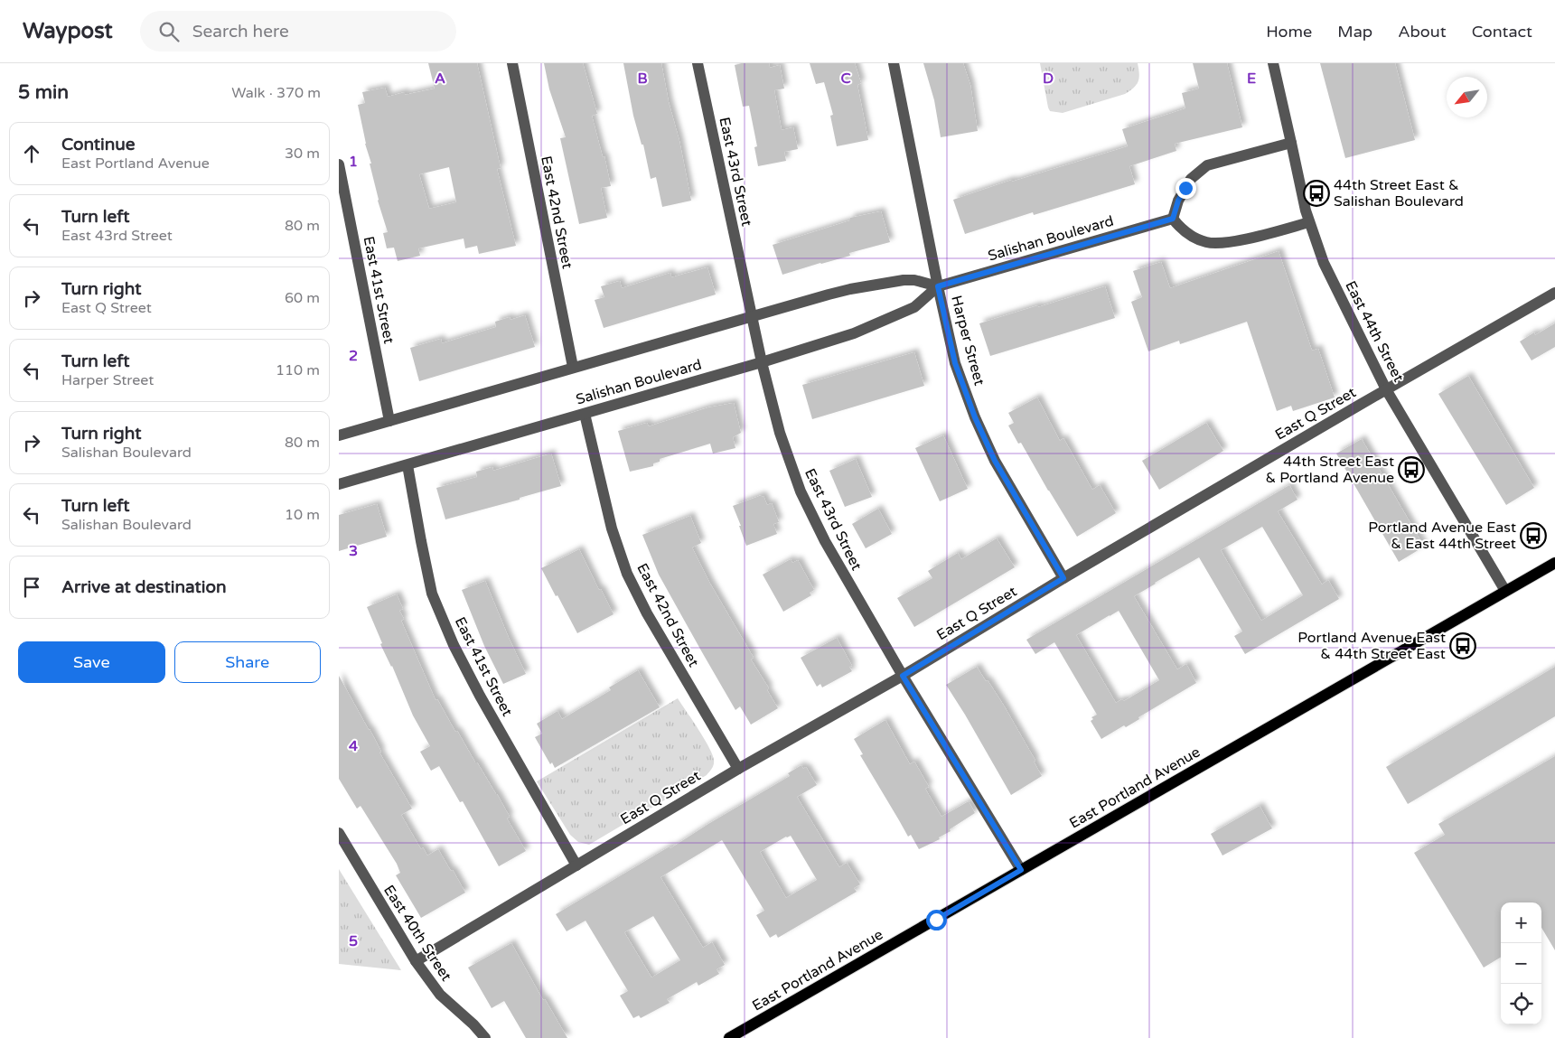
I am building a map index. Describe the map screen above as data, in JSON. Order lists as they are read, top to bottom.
{
  "streets": {
    "main road": ["East Portland Avenue"],
    "street": [
      "East 43rd Street",
      "East 42nd Street",
      "Salishan Boulevard",
      "East 41st Street",
      "East 44th Street",
      "Harper Street",
      "East Q Street",
      "East 40th Street"
    ]
  },
  "crossings": [
    ["East 43rd Street", "Salishan Boulevard"],
    ["East 43rd Street", "East Q Street"],
    ["East 43rd Street", "East Portland Avenue"],
    ["East 42nd Street", "Salishan Boulevard"],
    ["East 42nd Street", "East Q Street"],
    ["Salishan Boulevard", "East 41st Street"],
    ["Salishan Boulevard", "Harper Street"],
    ["East 41st Street", "East Q Street"],
    ["East 44th Street", "East Q Street"],
    ["East 44th Street", "East Portland Avenue"],
    ["Harper Street", "East Q Street"],
    ["East Q Street", "East 40th Street"]
  ],
  "places": {
    "bus stop": [
      "44th Street East & Salishan Boulevard",
      "44th Street East & Portland Avenue",
      "Portland Avenue East & East 44th Street",
      "Portland Avenue East & 44th Street East"
    ]
  },
  "north": "bottom left",
  "page": {
    "header": "Waypost",
    "search": "Search here",
    "nav": [
      "Home",
      "Map",
      "About",
      "Contact"
    ],
    "heading": ["5 min", "Walk · 370 m"],
    "list": [
      ["Continue", "East Portland Avenue", "30 m"],
      ["Turn left", "East 43rd Street", "80 m"],
      ["Turn right", "East Q Street", "60 m"],
      ["Turn left", "Harper Street", "110 m"],
      ["Turn right", "Salishan Boulevard", "80 m"],
      ["Turn left", "Salishan Boulevard", "10 m"],
      "Arrive at destination"
    ],
    "buttons": ["Save", "Share"],
    "map_buttons": ["+", "−"]
  },
  "grid": {
    "columns": [
      "A",
      "B",
      "C",
      "D",
      "E"
    ],
    "rows": [
      "1",
      "2",
      "3",
      "4",
      "5"
    ]
  }
}
